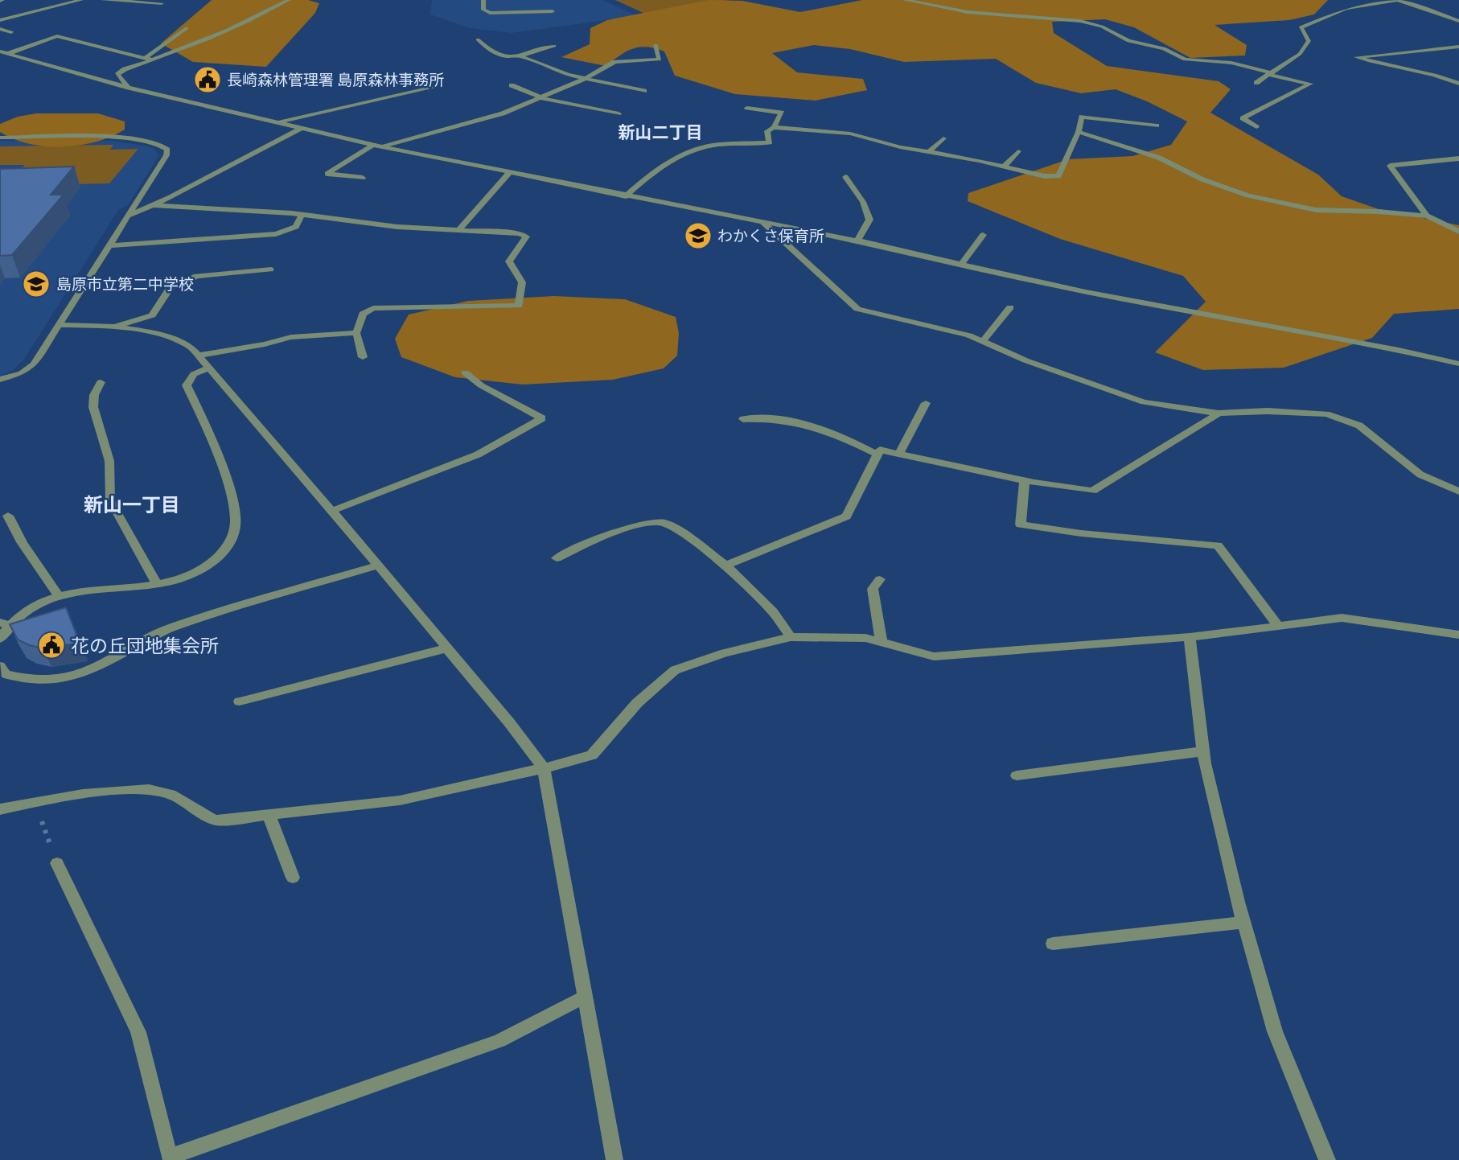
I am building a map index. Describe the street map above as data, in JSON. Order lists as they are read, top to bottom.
{
  "districts": ["新山二丁目", "新山一丁目"],
  "places": {
    "public building": ["長崎森林管理署 島原森林事務所", "花の丘団地集会所"],
    "school or university": ["わかくさ保育所", "島原市立第二中学校"]
  }
}
